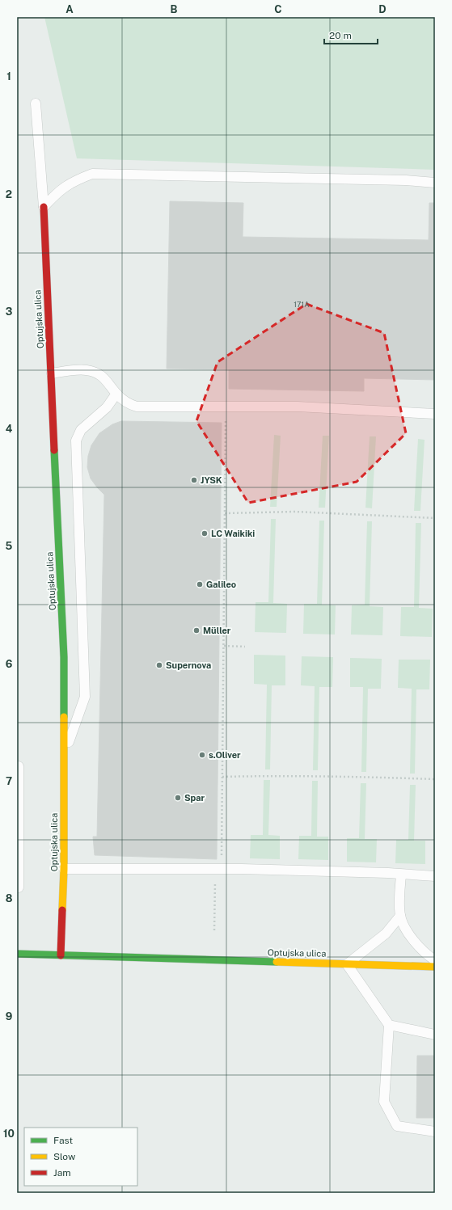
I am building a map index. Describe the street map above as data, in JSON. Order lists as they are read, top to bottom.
{
  "streets": {
    "street": ["Optujska ulica"]
  },
  "places": [
    "JYSK",
    "LC Waikiki",
    "Galileo",
    "Müller",
    "Supernova",
    "s.Oliver",
    "Spar"
  ],
  "house_numbers": ["171A"],
  "legend": ["Fast", "Slow", "Jam"],
  "scale_bar": "20 m",
  "grid": {
    "columns": [
      "A",
      "B",
      "C",
      "D"
    ],
    "rows": [
      "1",
      "2",
      "3",
      "4",
      "5",
      "6",
      "7",
      "8",
      "9",
      "10"
    ]
  }
}
